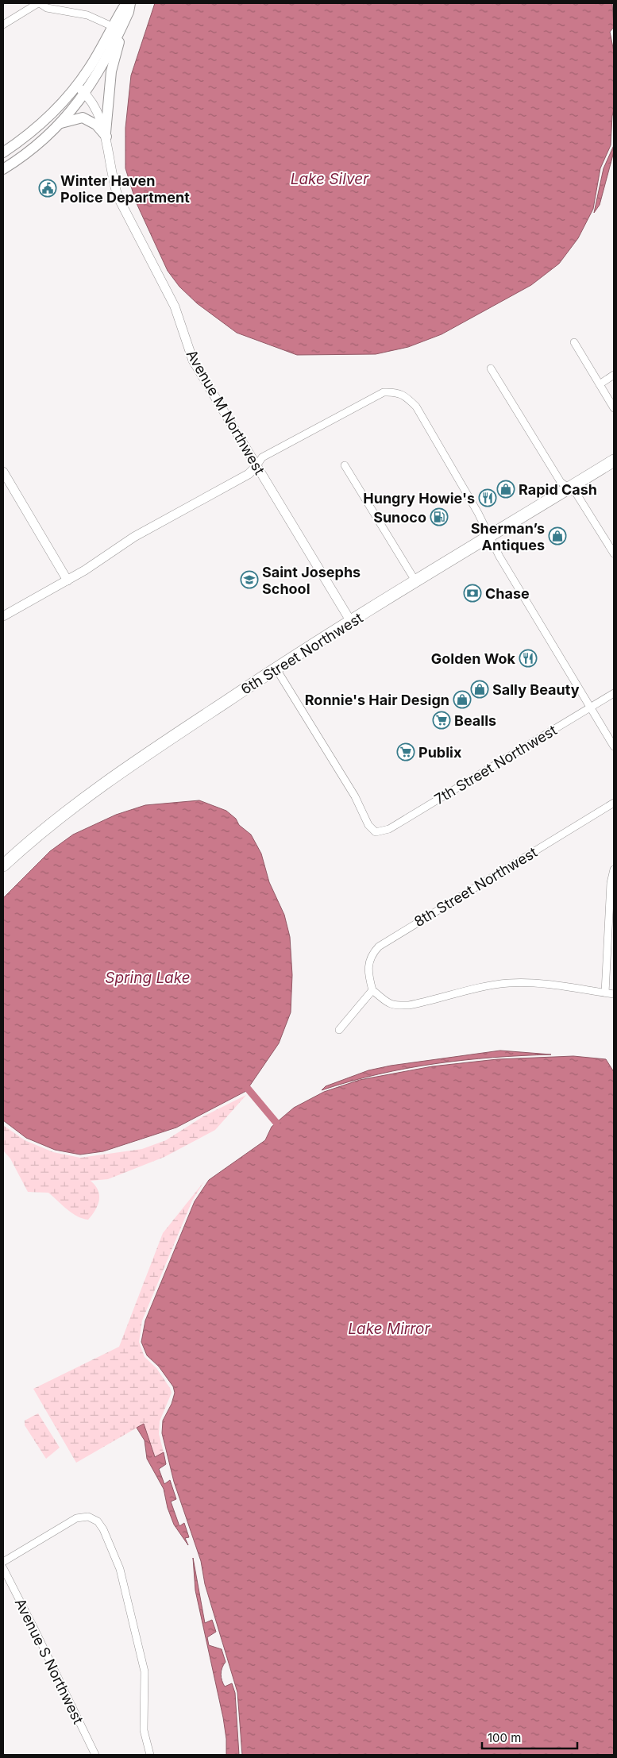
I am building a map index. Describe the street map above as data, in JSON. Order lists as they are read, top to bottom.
{
  "streets": {
    "highway": ["6th Street Northwest"],
    "street": [
      "Avenue M Northwest",
      "7th Street Northwest",
      "8th Street Northwest",
      "Avenue S Northwest"
    ]
  },
  "crossings": [
    ["Avenue M Northwest", "6th Street Northwest"],
    ["6th Street Northwest", "7th Street Northwest"]
  ],
  "water": ["Lake Silver", "Spring Lake", "Lake Mirror"],
  "places": {
    "public building": ["Winter Haven Police Department"],
    "shop": [
      "Rapid Cash",
      "Sherman’s Antiques",
      "Sally Beauty",
      "Ronnie's Hair Design"
    ],
    "restaurant": ["Hungry Howie's", "Golden Wok"],
    "fuel station": ["Sunoco"],
    "school or university": ["Saint Josephs School"],
    "bank": ["Chase"],
    "supermarket": ["Bealls", "Publix"]
  },
  "scale_bar": "100 m"
}
